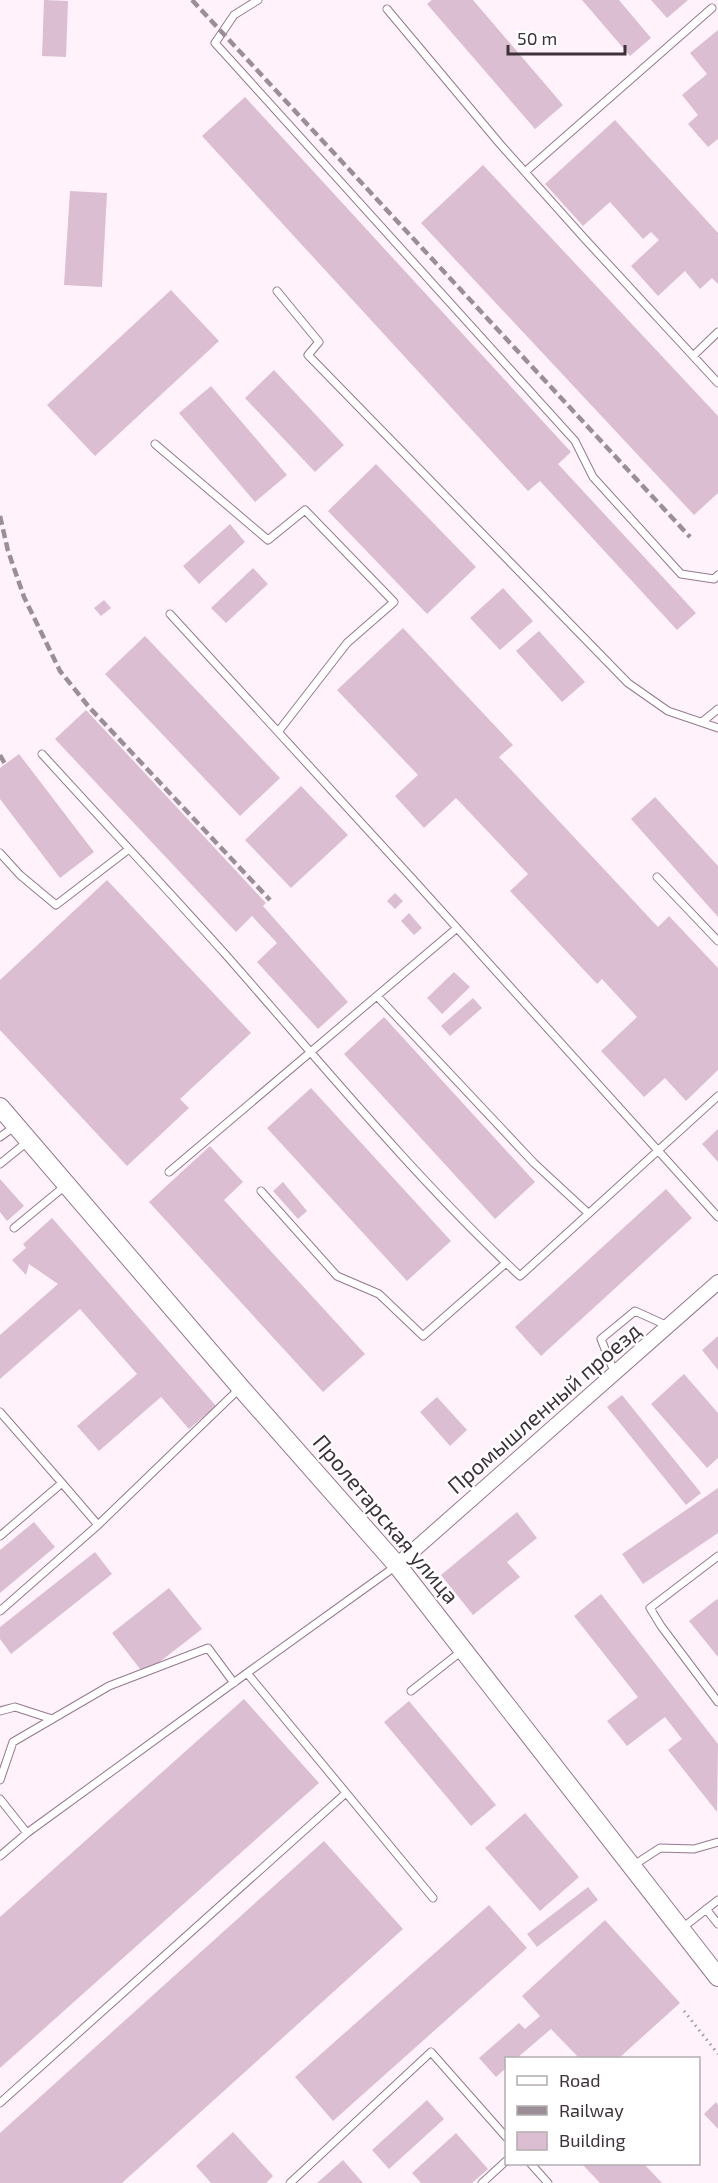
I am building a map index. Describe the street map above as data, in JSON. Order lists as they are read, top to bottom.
{
  "streets": {
    "street": ["Промышленный проезд", "Пролетарская улица"]
  },
  "crossings": [
    ["Промышленный проезд", "Пролетарская улица"]
  ],
  "legend": ["Road", "Railway", "Building"],
  "scale_bar": "50 m"
}
